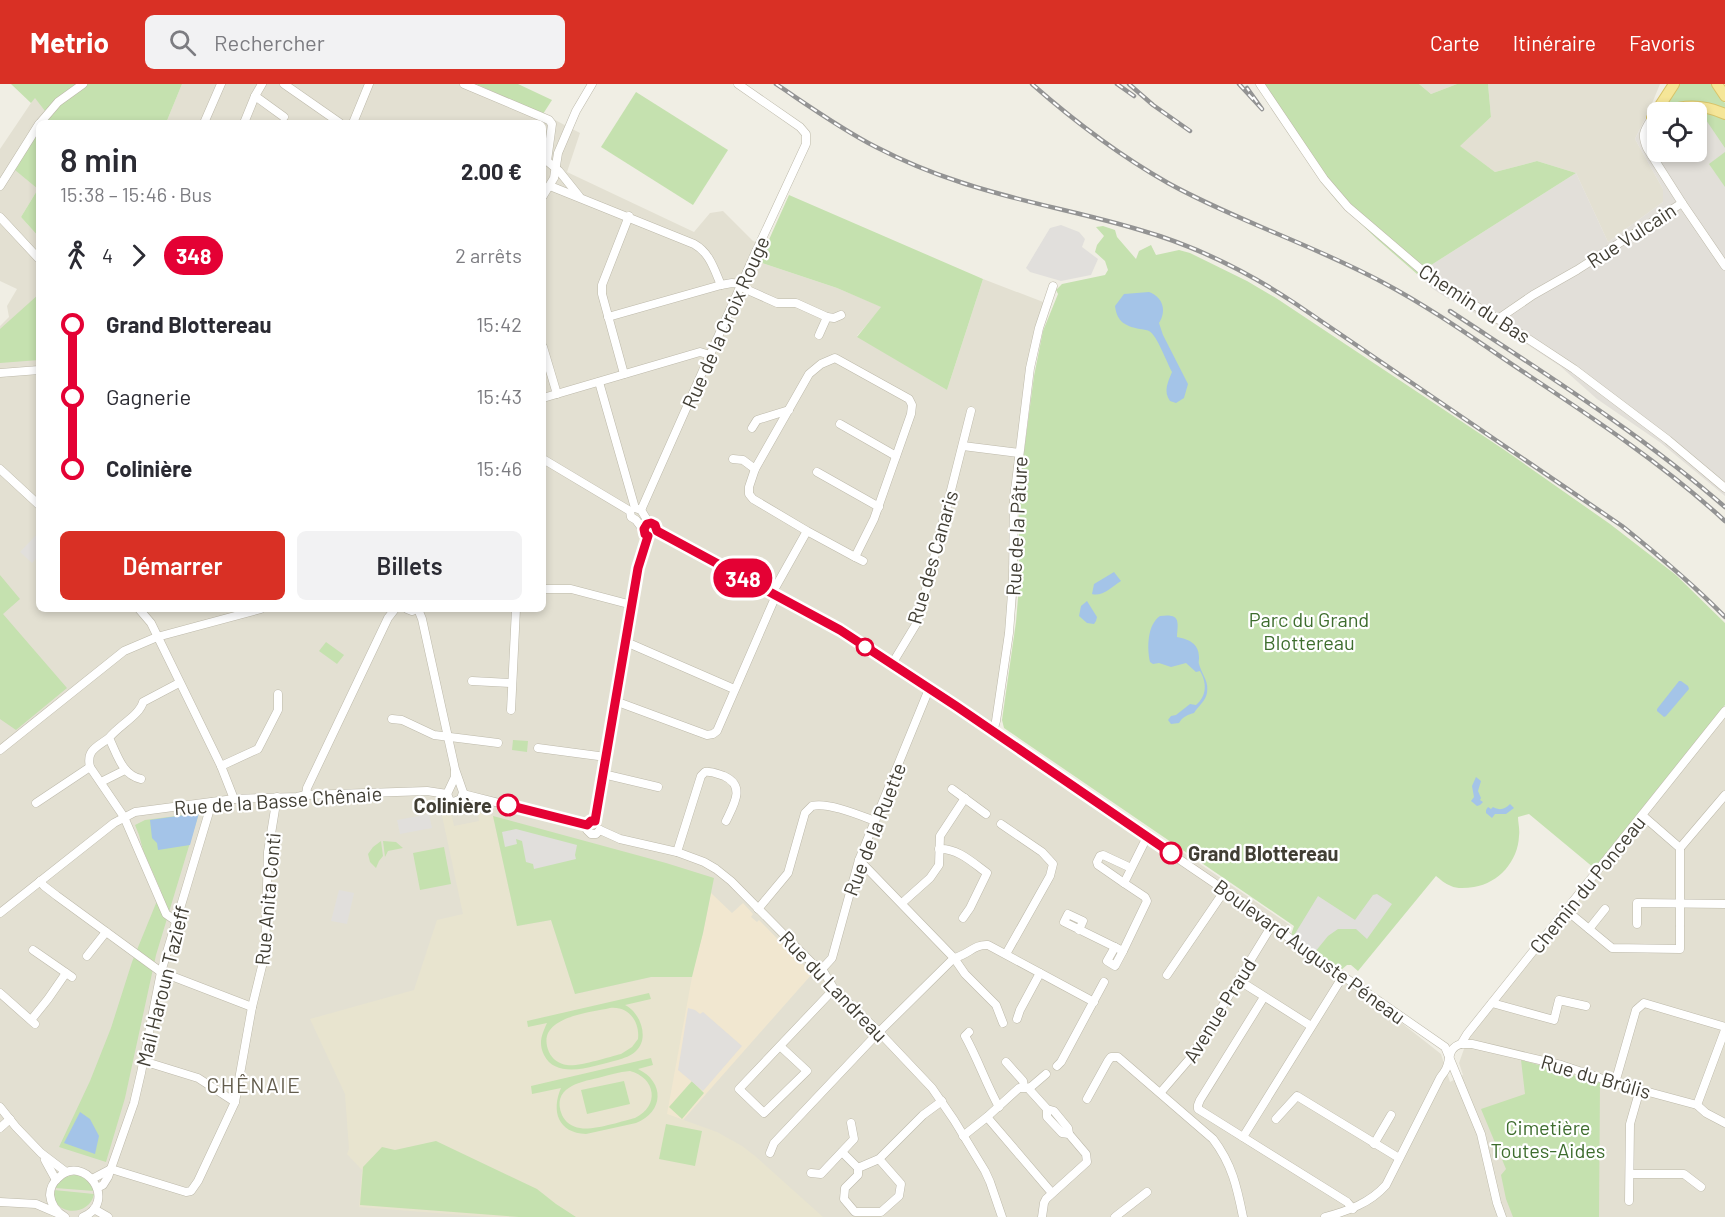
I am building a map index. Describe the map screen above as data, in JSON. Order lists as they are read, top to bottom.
{
  "streets": {
    "street": [
      "Rue Vulcain",
      "Chemin du Bas",
      "Rue de la Croix Rouge",
      "Rue de la Pâture",
      "Rue des Canaris",
      "Rue de la Basse Chênaie",
      "Rue de la Ruette",
      "Chemin du Ponceau",
      "Rue Anita Conti",
      "Boulevard Auguste Péneau",
      "Mail Haroun Tazieff",
      "Rue du Landreau",
      "Avenue Praud",
      "Rue du Brûlis"
    ]
  },
  "crossings": [
    ["Rue Vulcain", "Chemin du Bas"],
    ["Rue de la Croix Rouge", "Boulevard Auguste Péneau"],
    ["Rue de la Pâture", "Boulevard Auguste Péneau"],
    ["Rue des Canaris", "Boulevard Auguste Péneau"],
    ["Rue de la Basse Chênaie", "Rue Anita Conti"],
    ["Rue de la Basse Chênaie", "Mail Haroun Tazieff"],
    ["Rue de la Ruette", "Boulevard Auguste Péneau"],
    ["Rue de la Ruette", "Rue du Landreau"],
    ["Chemin du Ponceau", "Boulevard Auguste Péneau"],
    ["Chemin du Ponceau", "Rue du Brûlis"],
    ["Rue Anita Conti", "Mail Haroun Tazieff"],
    ["Boulevard Auguste Péneau", "Avenue Praud"]
  ],
  "districts": ["CHÊNAIE"],
  "parks": ["Parc du Grand Blottereau", "Cimetière Toutes-Aides"],
  "places": ["Colinière", "Grand Blottereau"],
  "lines": ["bus line 348"],
  "page": {
    "header": "Metrio",
    "search": "Rechercher",
    "nav": ["Carte", "Itinéraire", "Favoris"],
    "on_map": "348",
    "heading": ["8 min", "15:38 – 15:46 · Bus", "2.00 €"],
    "legs": ["4", "348", "2 arrêts"],
    "list": [
      {
        "name": "Grand Blottereau",
        "value": "15:42"
      },
      {
        "name": "Gagnerie",
        "value": "15:43"
      },
      {
        "name": "Colinière",
        "value": "15:46"
      }
    ],
    "buttons": ["Démarrer", "Billets"]
  }
}
